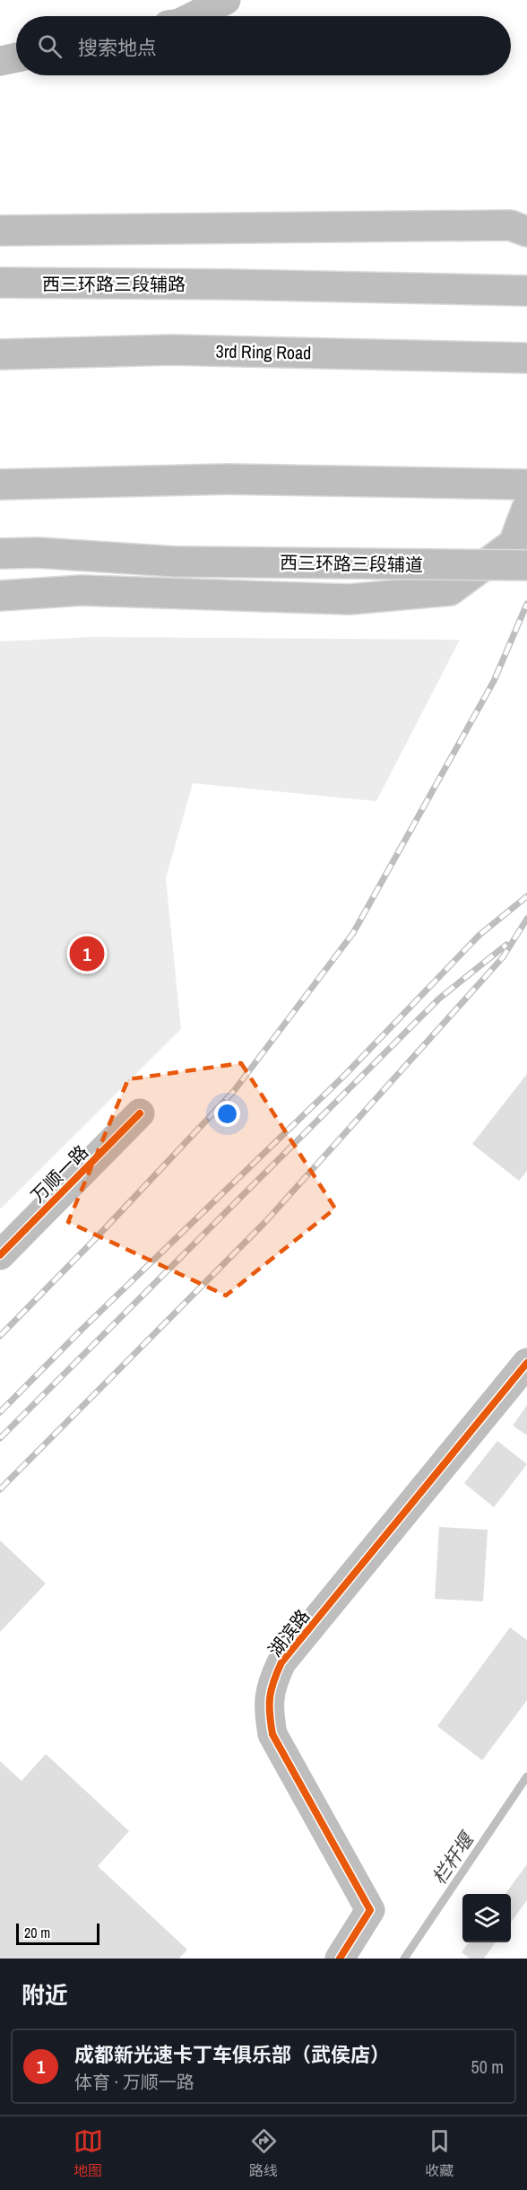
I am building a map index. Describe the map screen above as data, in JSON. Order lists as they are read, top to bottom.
{
  "streets": {
    "main road": [
      "西三环路三段辅路",
      "3rd Ring Road",
      "西三环路三段辅道",
      "万顺一路",
      "湖滨路"
    ]
  },
  "water": ["栏杆堰"],
  "scale_bar": "20 m",
  "page": {
    "search": "搜索地点",
    "pins": "1",
    "scale": "20 m",
    "heading": "附近",
    "list": [
      {
        "mark": "1",
        "name": "成都新光速卡丁车俱乐部（武侯店）",
        "note": "体育 · 万顺一路",
        "value": "50 m"
      }
    ],
    "nav": ["地图", "路线", "收藏"]
  }
}
